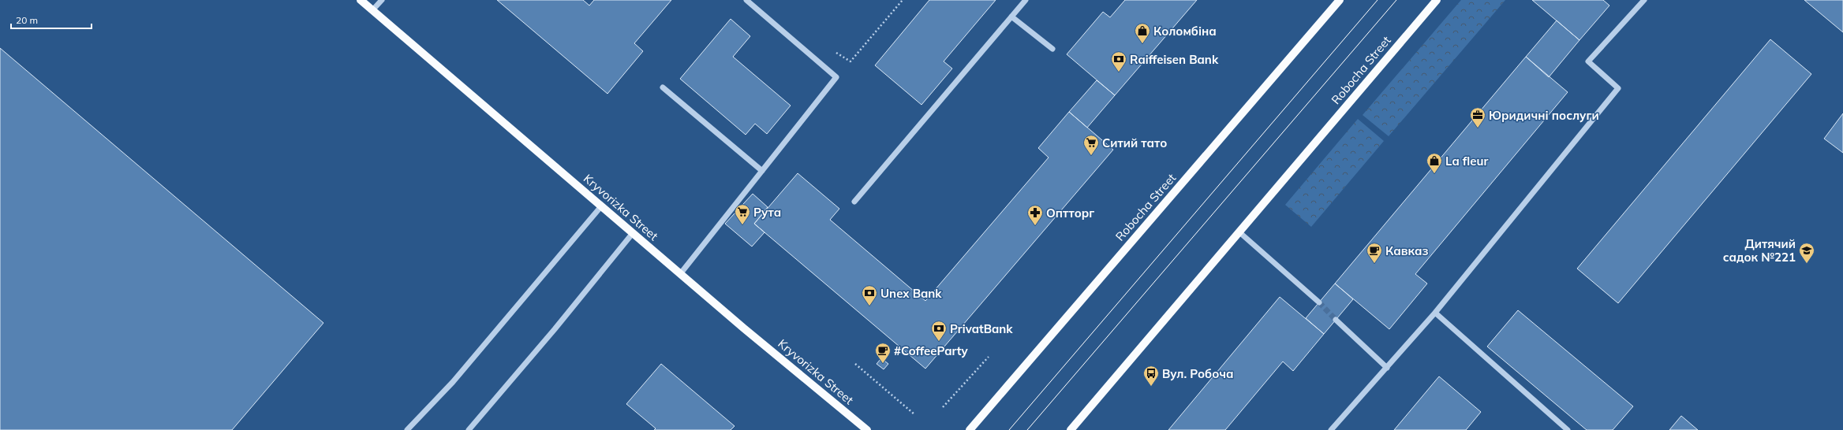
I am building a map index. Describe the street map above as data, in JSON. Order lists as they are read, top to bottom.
{
  "streets": {
    "main road": ["Robocha Street", "Kryvorizka Street"]
  },
  "places": {
    "shop": ["Коломбіна", "La fleur"],
    "bank": ["Raiffeisen Bank", "Unex Bank", "PrivatBank"],
    "office": ["Юридичні послуги"],
    "supermarket": ["Ситий тато", "Рута"],
    "pharmacy": ["Оптторг"],
    "cafe": ["Кавказ", "#CoffeeParty"],
    "school or university": ["Дитячий садок №221"],
    "bus stop": ["Вул. Робоча"]
  },
  "scale_bar": "20 m"
}
